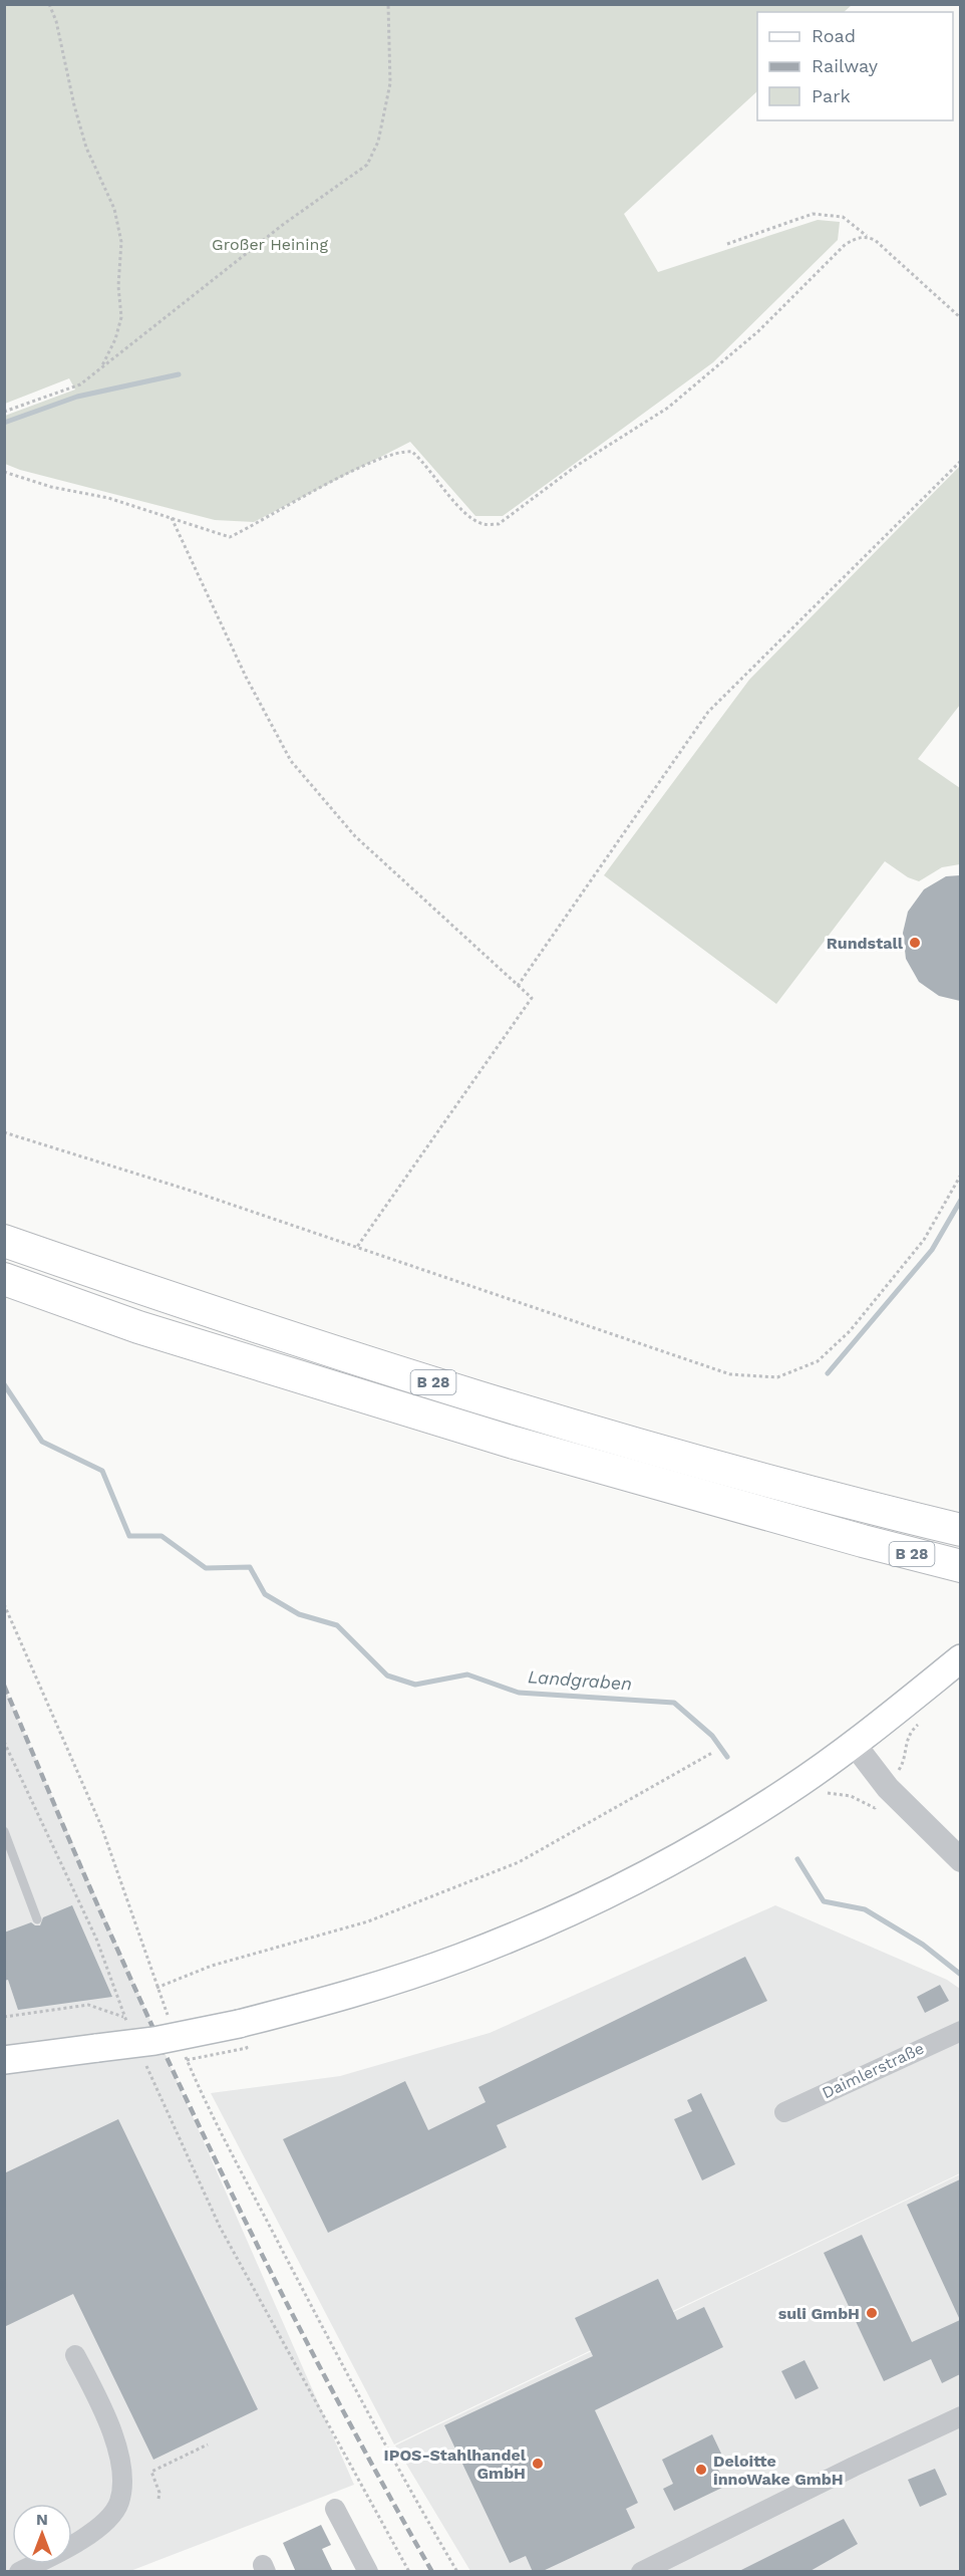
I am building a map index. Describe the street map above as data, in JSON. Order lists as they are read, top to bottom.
{
  "streets": {
    "highway": ["B 28"],
    "street": ["Daimlerstraße"]
  },
  "water": ["Landgraben"],
  "parks": ["Großer Heining"],
  "places": [
    "Rundstall",
    "suli GmbH",
    "IPOS-Stahlhandel GmbH",
    "Deloitte innoWake GmbH"
  ],
  "legend": ["Road", "Railway", "Park"],
  "north": "top"
}
